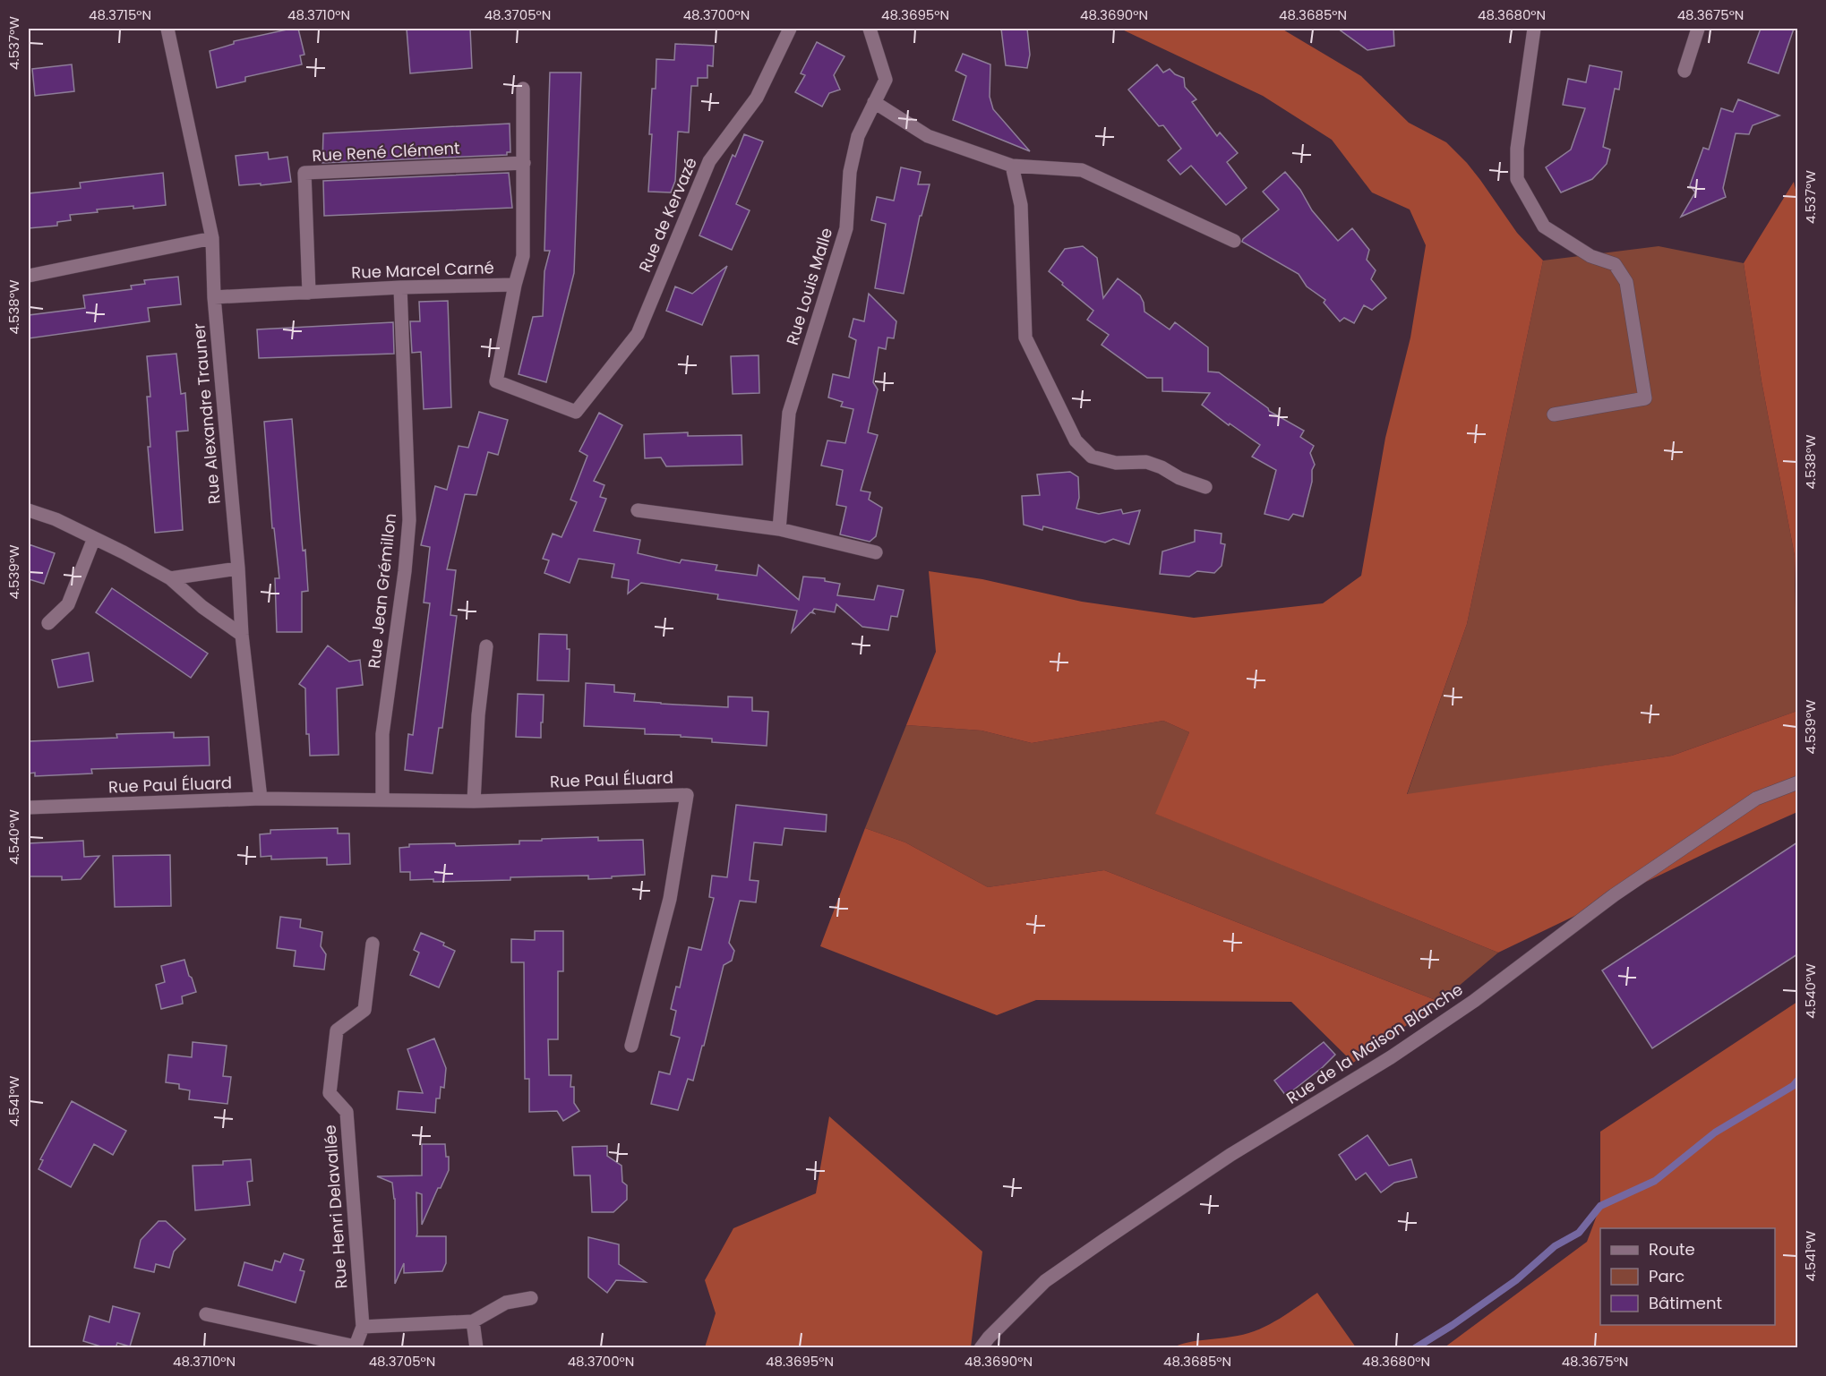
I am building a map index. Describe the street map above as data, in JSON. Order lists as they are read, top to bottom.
{
  "streets": {
    "street": [
      "Rue René Clément",
      "Rue de Kervazé",
      "Rue Marcel Carné",
      "Rue Louis Malle",
      "Rue Alexandre Trauner",
      "Rue Jean Grémillon",
      "Rue Paul Éluard",
      "Rue de la Maison Blanche",
      "Rue Henri Delavallée"
    ]
  },
  "crossings": [
    ["Rue René Clément", "Rue Marcel Carné"],
    ["Rue de Kervazé", "Rue Marcel Carné"],
    ["Rue Marcel Carné", "Rue Alexandre Trauner"],
    ["Rue Marcel Carné", "Rue Jean Grémillon"],
    ["Rue Alexandre Trauner", "Rue Paul Éluard"],
    ["Rue Jean Grémillon", "Rue Paul Éluard"]
  ],
  "legend": ["Route", "Parc", "Bâtiment"],
  "coordinates": [
    "48.3715°N",
    "48.3710°N",
    "48.3705°N",
    "48.3700°N",
    "48.3695°N",
    "48.3690°N",
    "48.3685°N",
    "48.3680°N",
    "48.3675°N",
    "4.537°W",
    "4.538°W",
    "4.539°W",
    "4.540°W",
    "4.541°W"
  ]
}
